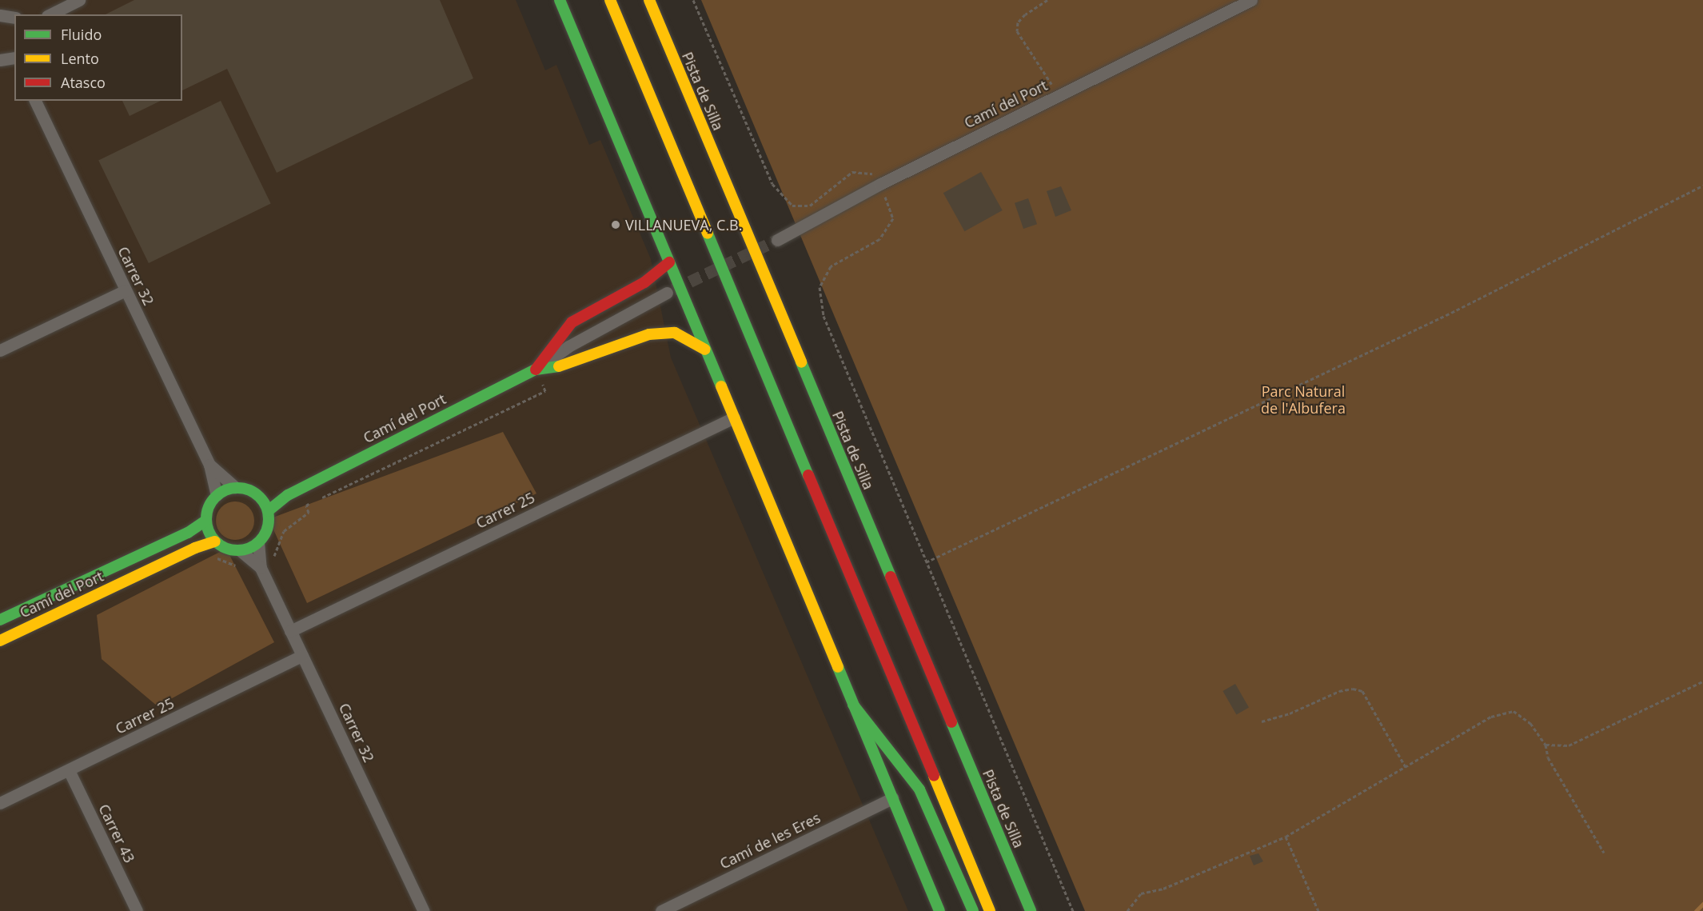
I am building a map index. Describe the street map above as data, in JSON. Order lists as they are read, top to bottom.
{
  "streets": {
    "main road": ["Pista de Silla", "Camí del Port"],
    "street": [
      "Carrer 32",
      "Carrer 25",
      "Carrer 43",
      "Camí de les Eres"
    ]
  },
  "crossings": [
    ["Camí del Port", "Carrer 32"],
    ["Carrer 32", "Carrer 25"],
    ["Carrer 25", "Carrer 43"]
  ],
  "parks": ["Parc Natural de l'Albufera"],
  "places": ["VILLANUEVA, C.B."],
  "legend": ["Fluido", "Lento", "Atasco"]
}
